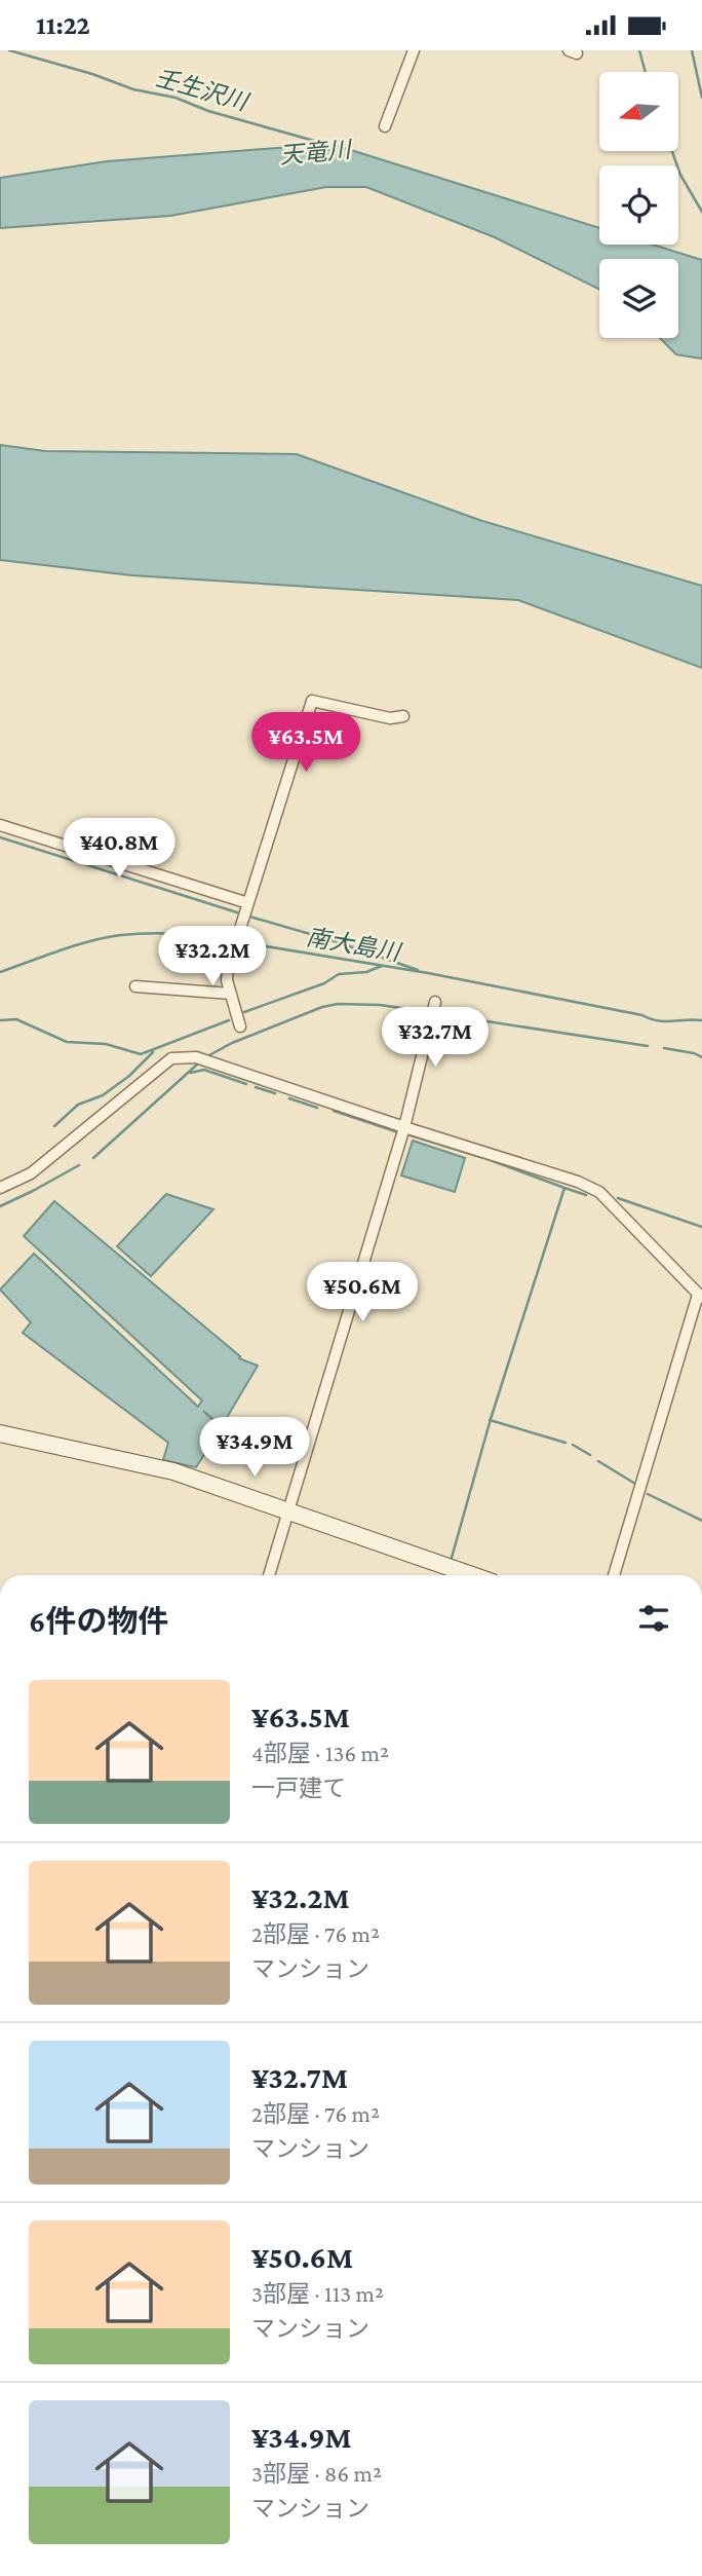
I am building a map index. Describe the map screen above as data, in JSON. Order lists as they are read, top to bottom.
{
  "water": ["壬生沢川", "天竜川", "南大島川"],
  "north": "left",
  "page": {
    "status": "11:22",
    "price": [
      "¥63.5M",
      "¥40.8M",
      "¥32.2M",
      "¥32.7M",
      "¥50.6M",
      "¥34.9M"
    ],
    "heading": "6件の物件",
    "list": [
      {
        "name": "¥63.5M",
        "note": "4部屋 · 136 m² · 一戸建て"
      },
      {
        "name": "¥32.2M",
        "note": "2部屋 · 76 m² · マンション"
      },
      {
        "name": "¥32.7M",
        "note": "2部屋 · 76 m² · マンション"
      },
      {
        "name": "¥50.6M",
        "note": "3部屋 · 113 m² · マンション"
      },
      {
        "name": "¥34.9M",
        "note": "3部屋 · 86 m² · マンション"
      }
    ]
  }
}
